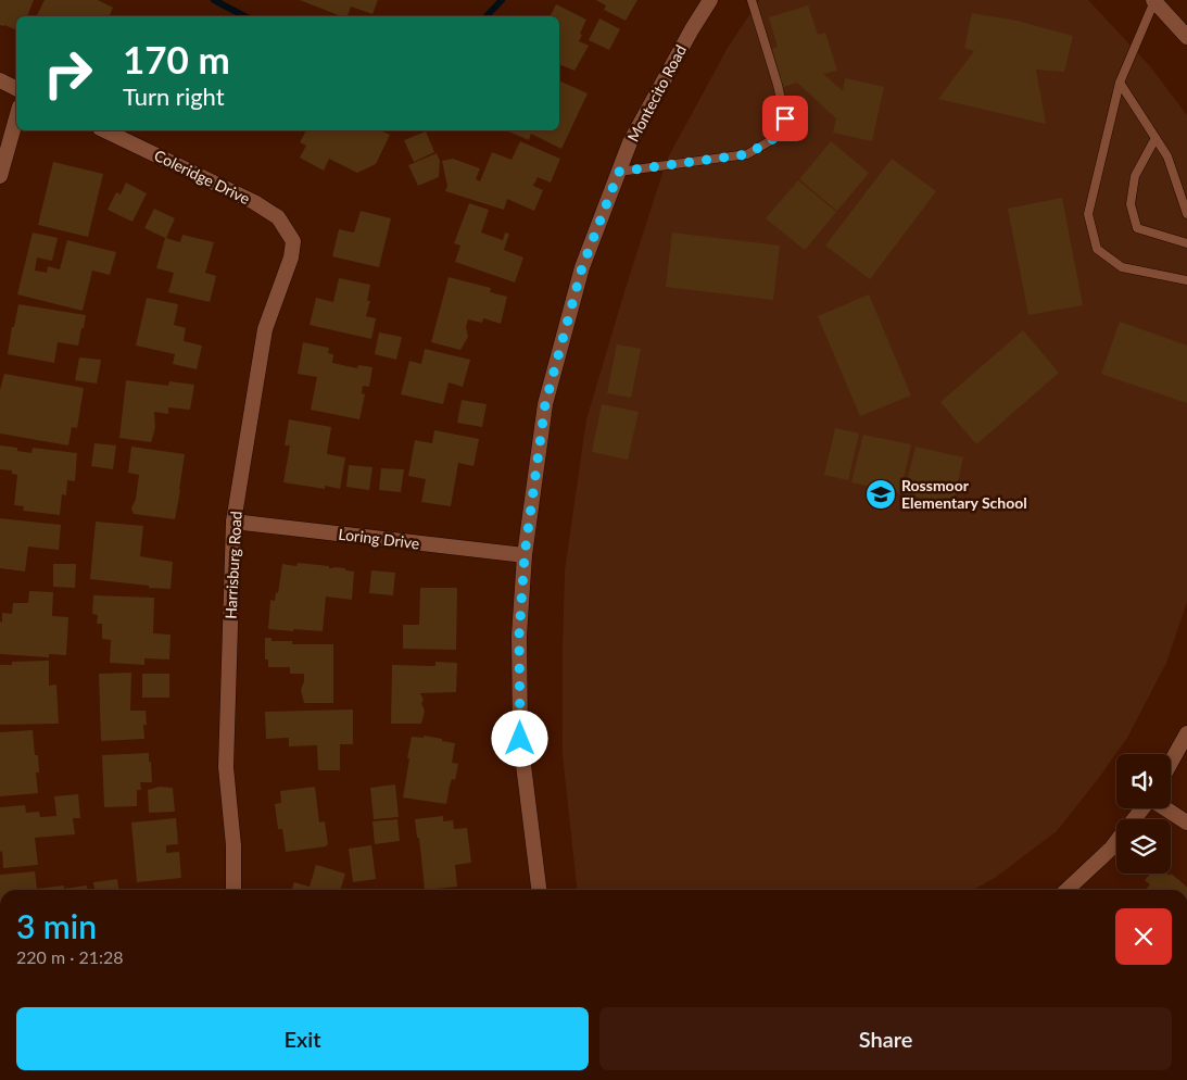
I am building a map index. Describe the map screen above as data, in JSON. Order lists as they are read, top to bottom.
{
  "streets": {
    "street": [
      "Montecito Road",
      "Coleridge Drive",
      "Loring Drive",
      "Harrisburg Road"
    ]
  },
  "crossings": [
    ["Montecito Road", "Loring Drive"],
    ["Coleridge Drive", "Harrisburg Road"],
    ["Loring Drive", "Harrisburg Road"]
  ],
  "places": {
    "school or university": ["Rossmoor Elementary School"]
  },
  "page": {
    "turn": ["170 m", "Turn right"],
    "heading": ["3 min", "220 m · 21:28"],
    "buttons": ["Exit", "Share"]
  }
}
